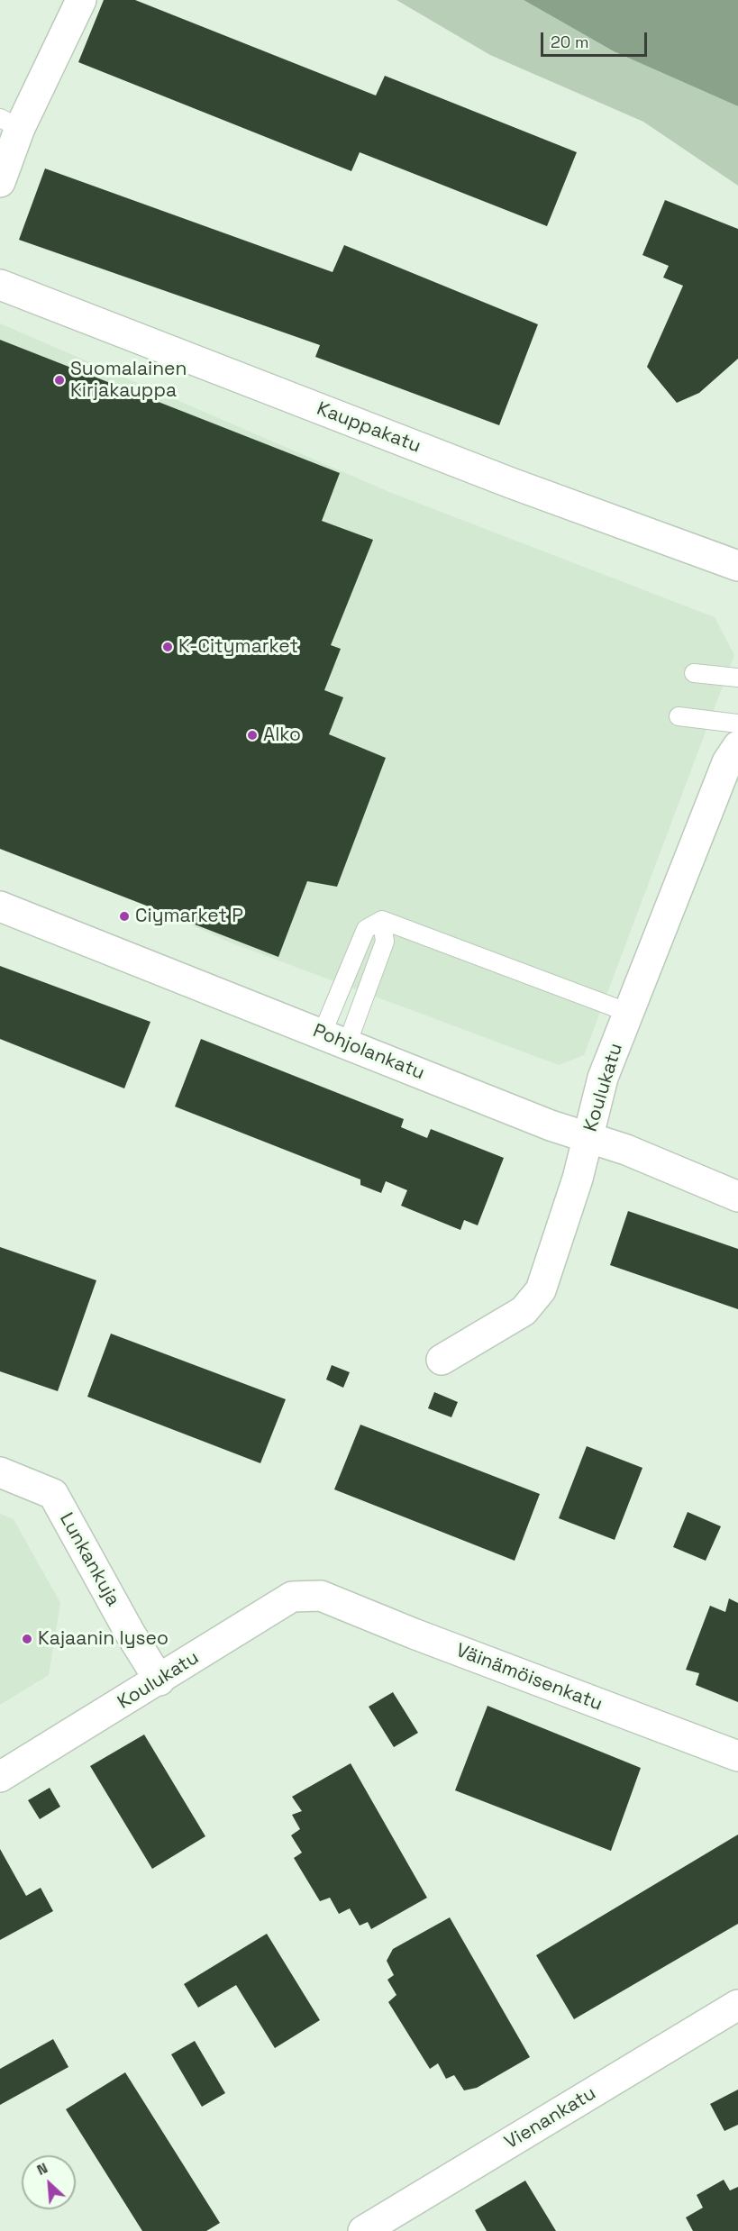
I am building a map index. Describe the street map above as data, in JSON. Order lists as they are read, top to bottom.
{
  "streets": {
    "street": [
      "Kauppakatu",
      "Pohjolankatu",
      "Koulukatu",
      "Lunkankuja",
      "Väinämöisenkatu",
      "Vienankatu"
    ]
  },
  "crossings": [
    ["Pohjolankatu", "Koulukatu"],
    ["Koulukatu", "Lunkankuja"],
    ["Koulukatu", "Väinämöisenkatu"]
  ],
  "places": [
    "Suomalainen Kirjakauppa",
    "K-Citymarket",
    "Alko",
    "Ciymarket P",
    "Kajaanin lyseo"
  ],
  "scale_bar": "20 m",
  "north": "top left"
}
